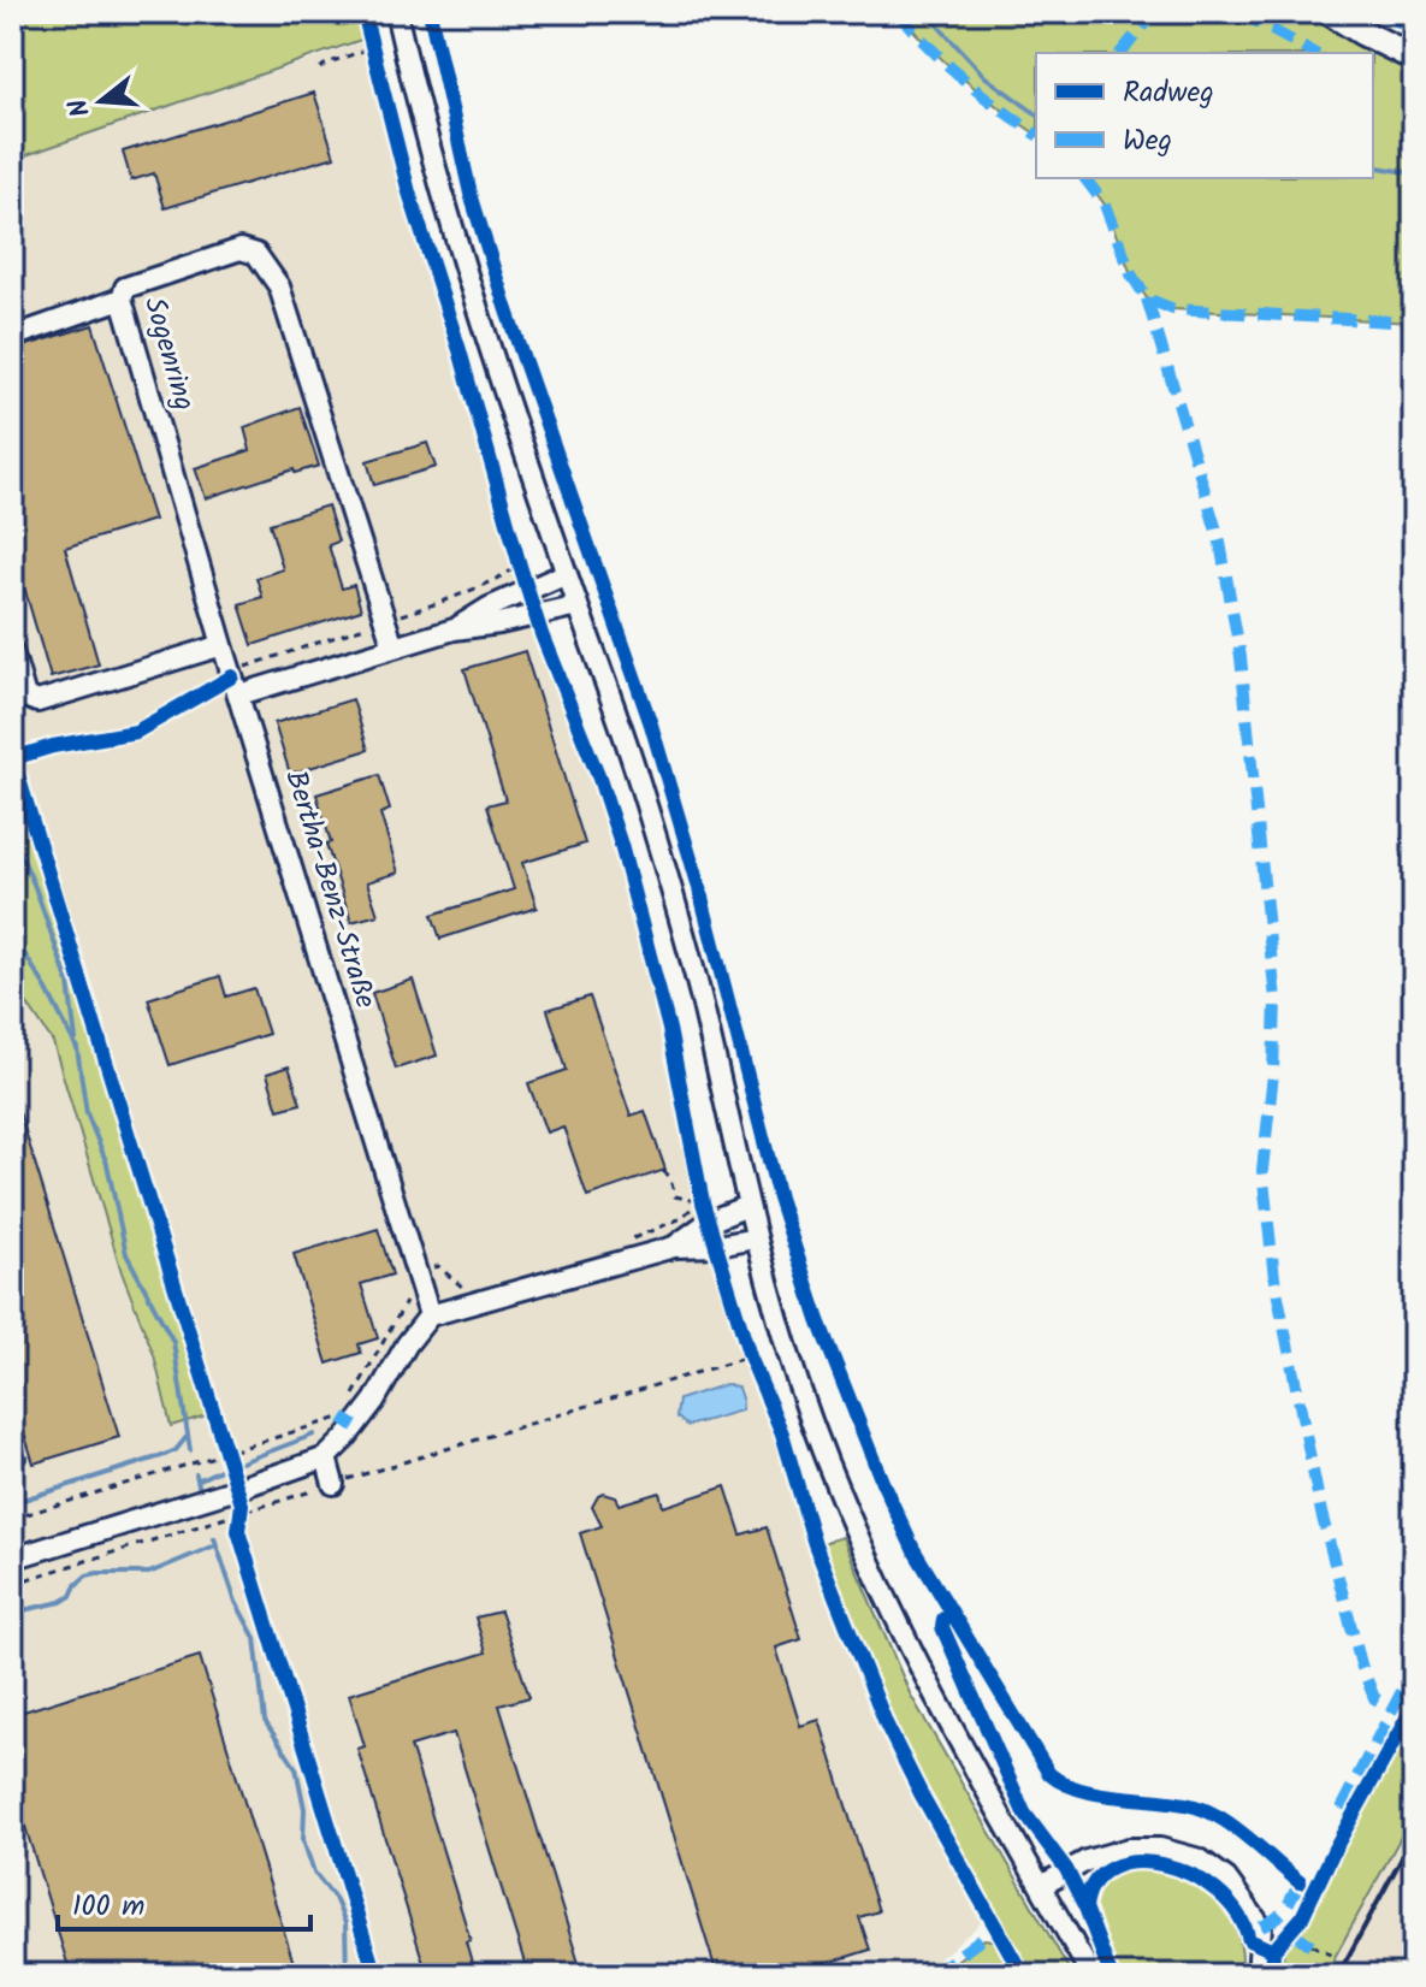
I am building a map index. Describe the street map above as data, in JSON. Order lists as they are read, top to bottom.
{
  "streets": {
    "street": ["Sogenring", "Bertha-Benz-Straße"]
  },
  "crossings": [
    ["Sogenring", "Bertha-Benz-Straße"]
  ],
  "legend": ["Radweg", "Weg"],
  "scale_bar": "100 m",
  "north": "left"
}
